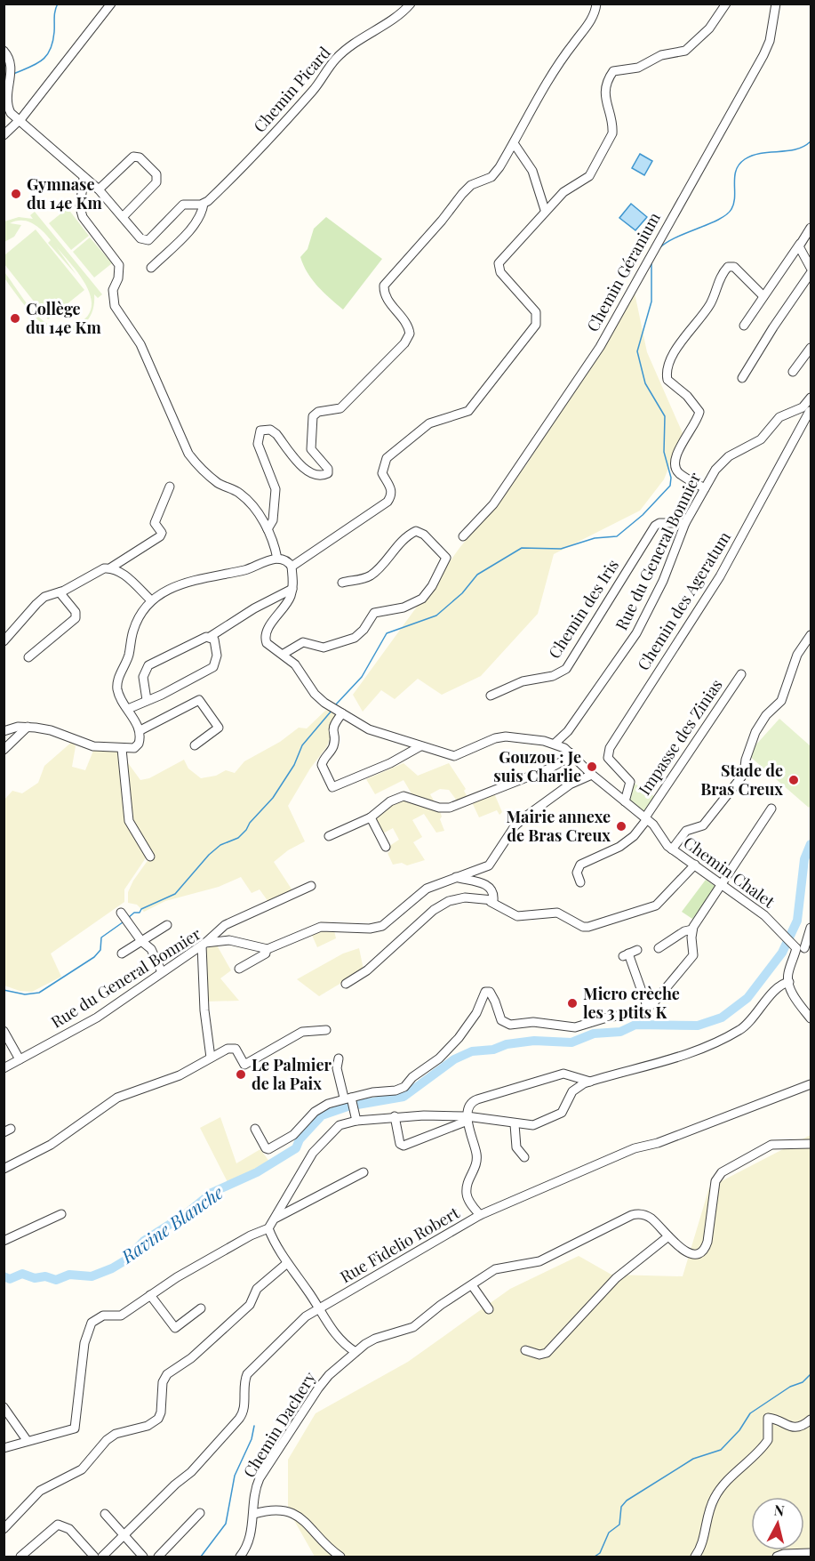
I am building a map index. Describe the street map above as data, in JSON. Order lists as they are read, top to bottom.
{
  "streets": {
    "street": [
      "Chemin Picard",
      "Chemin Géranium",
      "Rue du General Bonnier",
      "Chemin des Ageratum",
      "Chemin des Iris",
      "Impasse des Zinias",
      "Chemin Chalet",
      "Rue Fidelio Robert",
      "Chemin Dachery"
    ]
  },
  "crossings": [
    ["Rue du General Bonnier", "Chemin des Ageratum"],
    ["Rue du General Bonnier", "Chemin des Iris"],
    ["Rue du General Bonnier", "Chemin Chalet"],
    ["Chemin des Ageratum", "Chemin Chalet"],
    ["Impasse des Zinias", "Chemin Chalet"]
  ],
  "water": ["Ravine Blanche"],
  "places": [
    "Gymnase du 14e Km",
    "Collège du 14e Km",
    "Gouzou : Je suis Charlie",
    "Stade de Bras Creux",
    "Mairie annexe de Bras Creux",
    "Micro crèche les 3 ptits K",
    "Le Palmier de la Paix"
  ],
  "north": "top"
}
